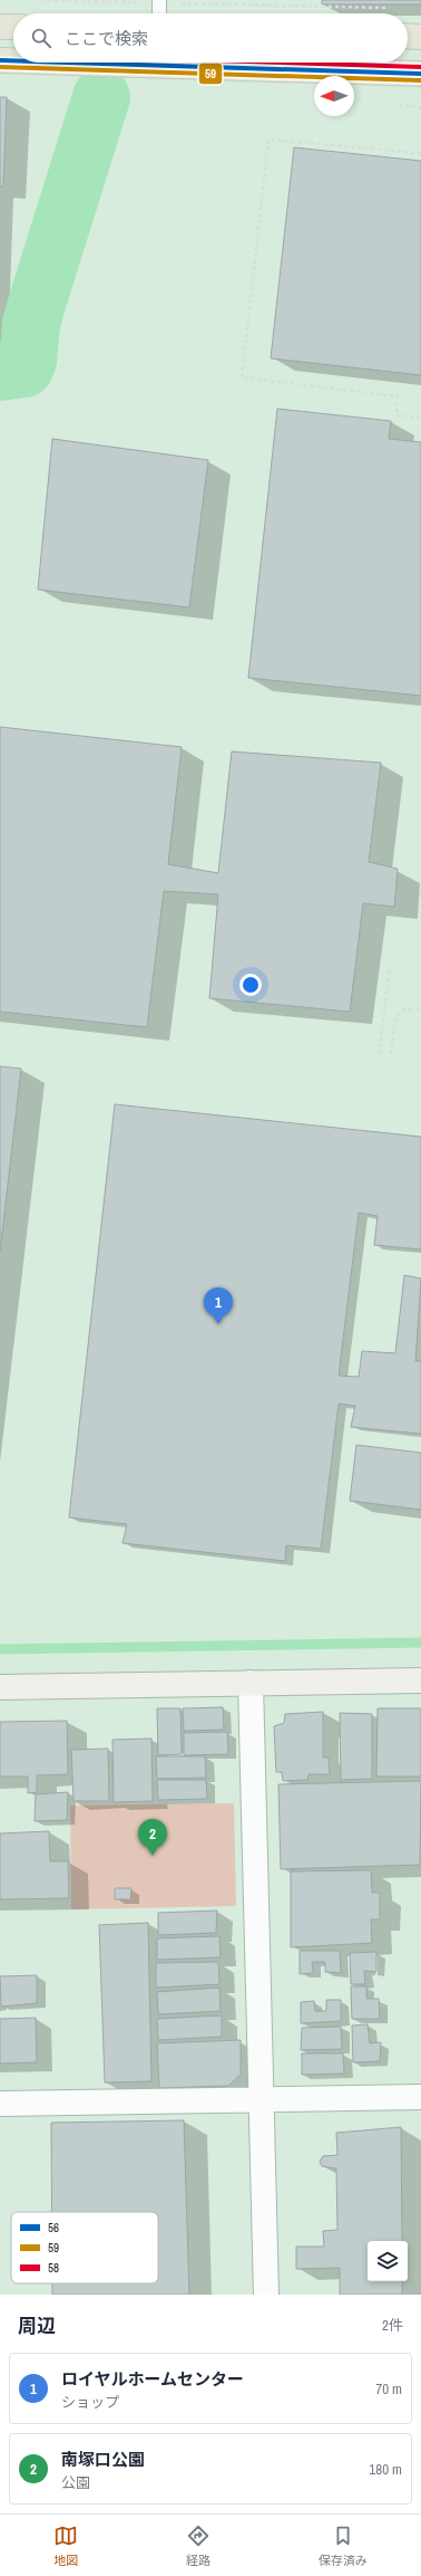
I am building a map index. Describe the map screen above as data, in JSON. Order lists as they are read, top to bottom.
{
  "lines": ["transit line 56", "transit line 58", "transit line 59"],
  "legend": ["56", "59", "58"],
  "north": "left",
  "page": {
    "search": "ここで検索",
    "pins": ["1", "2"],
    "heading": ["周辺", "2件"],
    "list": [
      {
        "mark": "1",
        "name": "ロイヤルホームセンター",
        "note": "ショップ",
        "value": "70 m"
      },
      {
        "mark": "2",
        "name": "南塚口公園",
        "note": "公園",
        "value": "180 m"
      }
    ],
    "nav": ["地図", "経路", "保存済み"]
  }
}
